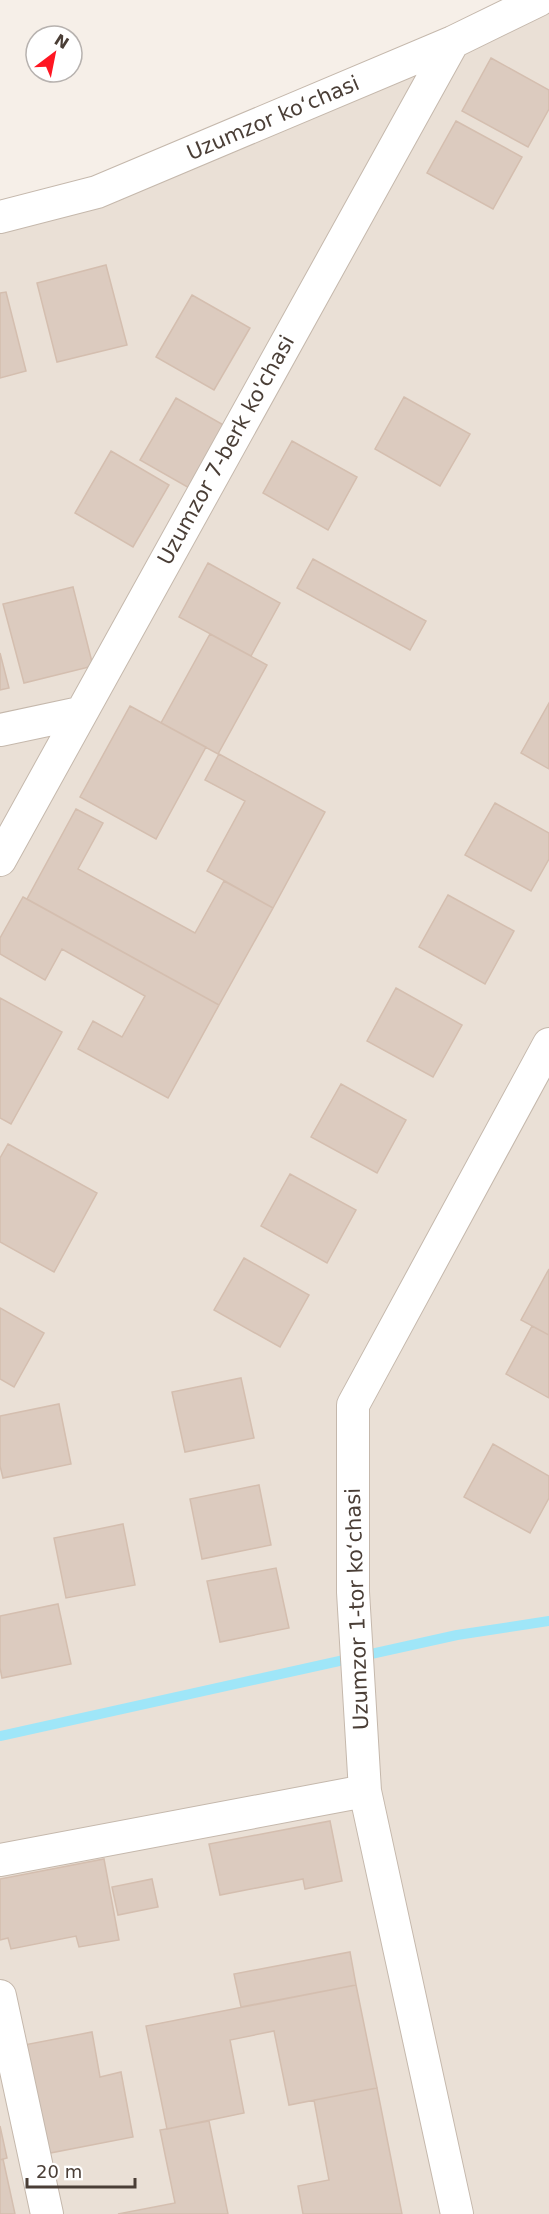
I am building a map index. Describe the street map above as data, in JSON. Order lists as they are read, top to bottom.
{
  "streets": {
    "street": ["Uzumzor koʻchasi", "Uzumzor 7-berk ko'chasi", "Uzumzor 1-tor ko‘chasi"]
  },
  "crossings": [
    ["Uzumzor koʻchasi", "Uzumzor 7-berk ko'chasi"]
  ],
  "scale_bar": "20 m",
  "north": "top right"
}
